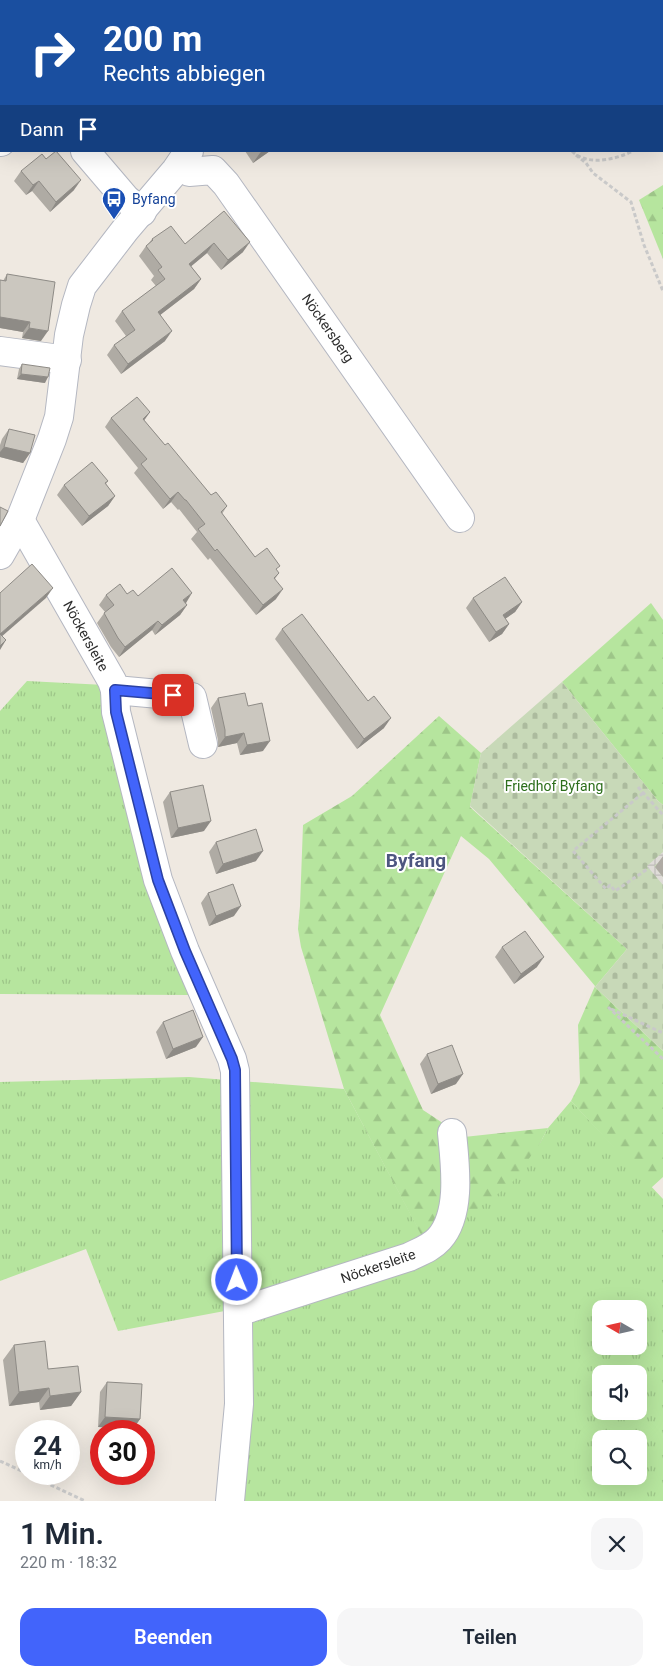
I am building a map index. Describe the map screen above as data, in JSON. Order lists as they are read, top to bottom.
{
  "streets": {
    "street": ["Nöckersberg", "Nöckersleite"]
  },
  "crossings": [
    ["Nöckersberg", "Nöckersleite"]
  ],
  "districts": ["Byfang"],
  "parks": ["Friedhof Byfang"],
  "places": {
    "bus stop": ["Byfang"]
  },
  "north": "left",
  "page": {
    "turn": ["200 m", "Rechts abbiegen"],
    "then": "Dann",
    "speed": "24 km/h",
    "limit": "30",
    "heading": ["1 Min.", "220 m · 18:32"],
    "buttons": ["Beenden", "Teilen"]
  }
}
